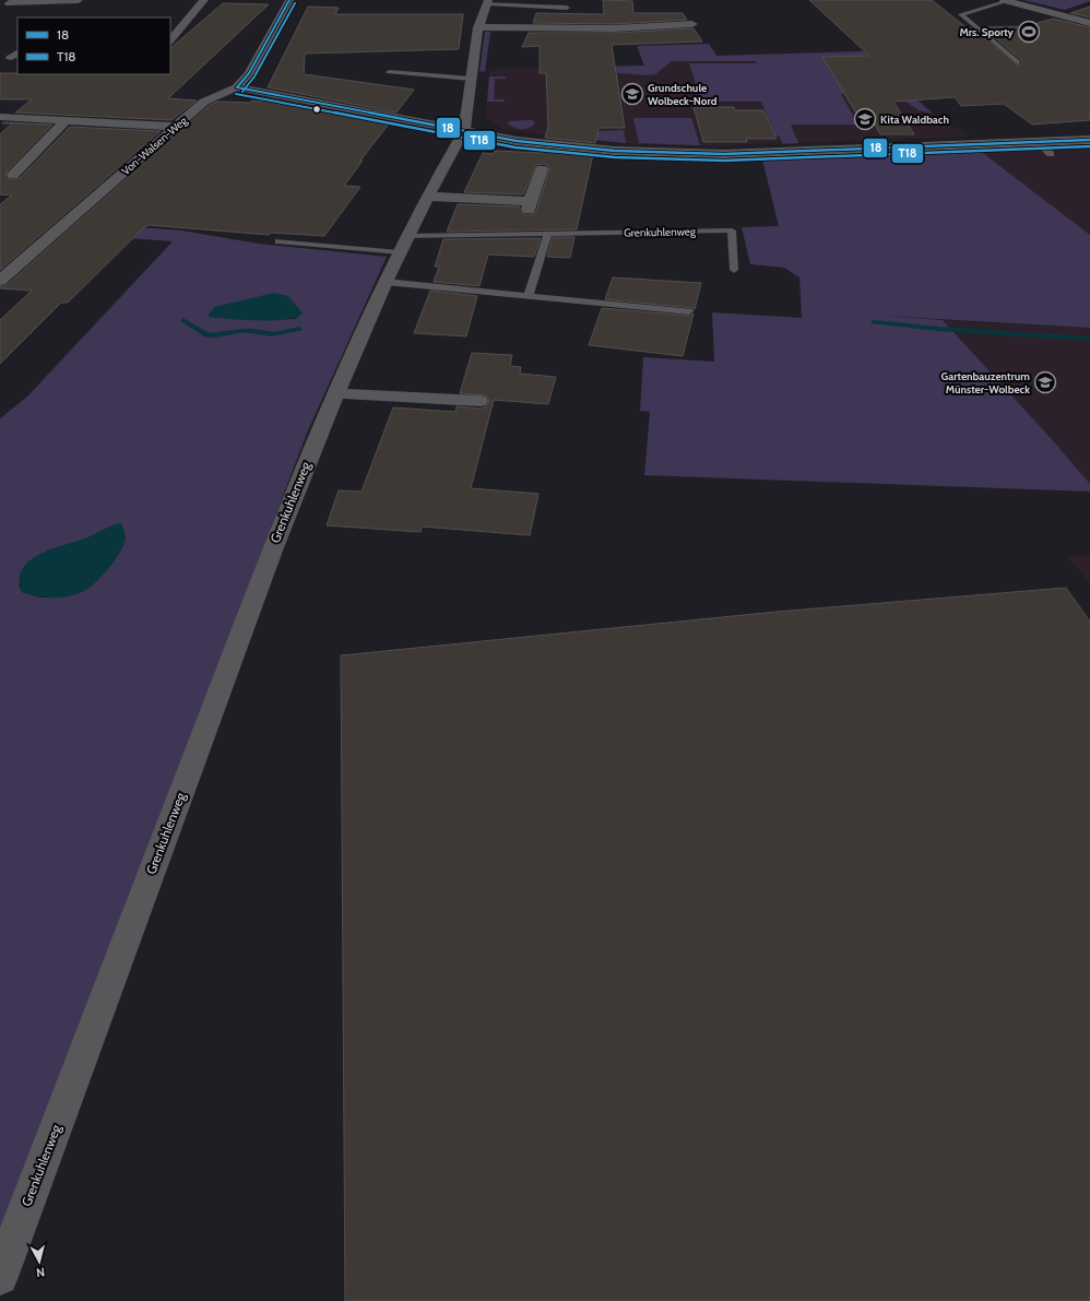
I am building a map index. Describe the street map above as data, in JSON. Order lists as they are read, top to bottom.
{
  "streets": {
    "street": ["Von-Walsen-Weg", "Grenkuhlenweg"]
  },
  "places": {
    "sports": ["Mrs. Sporty"],
    "school or university": ["Grundschule Wolbeck-Nord", "Kita Waldbach", "Gartenbauzentrum Münster-Wolbeck"]
  },
  "lines": ["transit line 18", "transit line T18"],
  "legend": ["18", "T18"],
  "north": "bottom"
}
